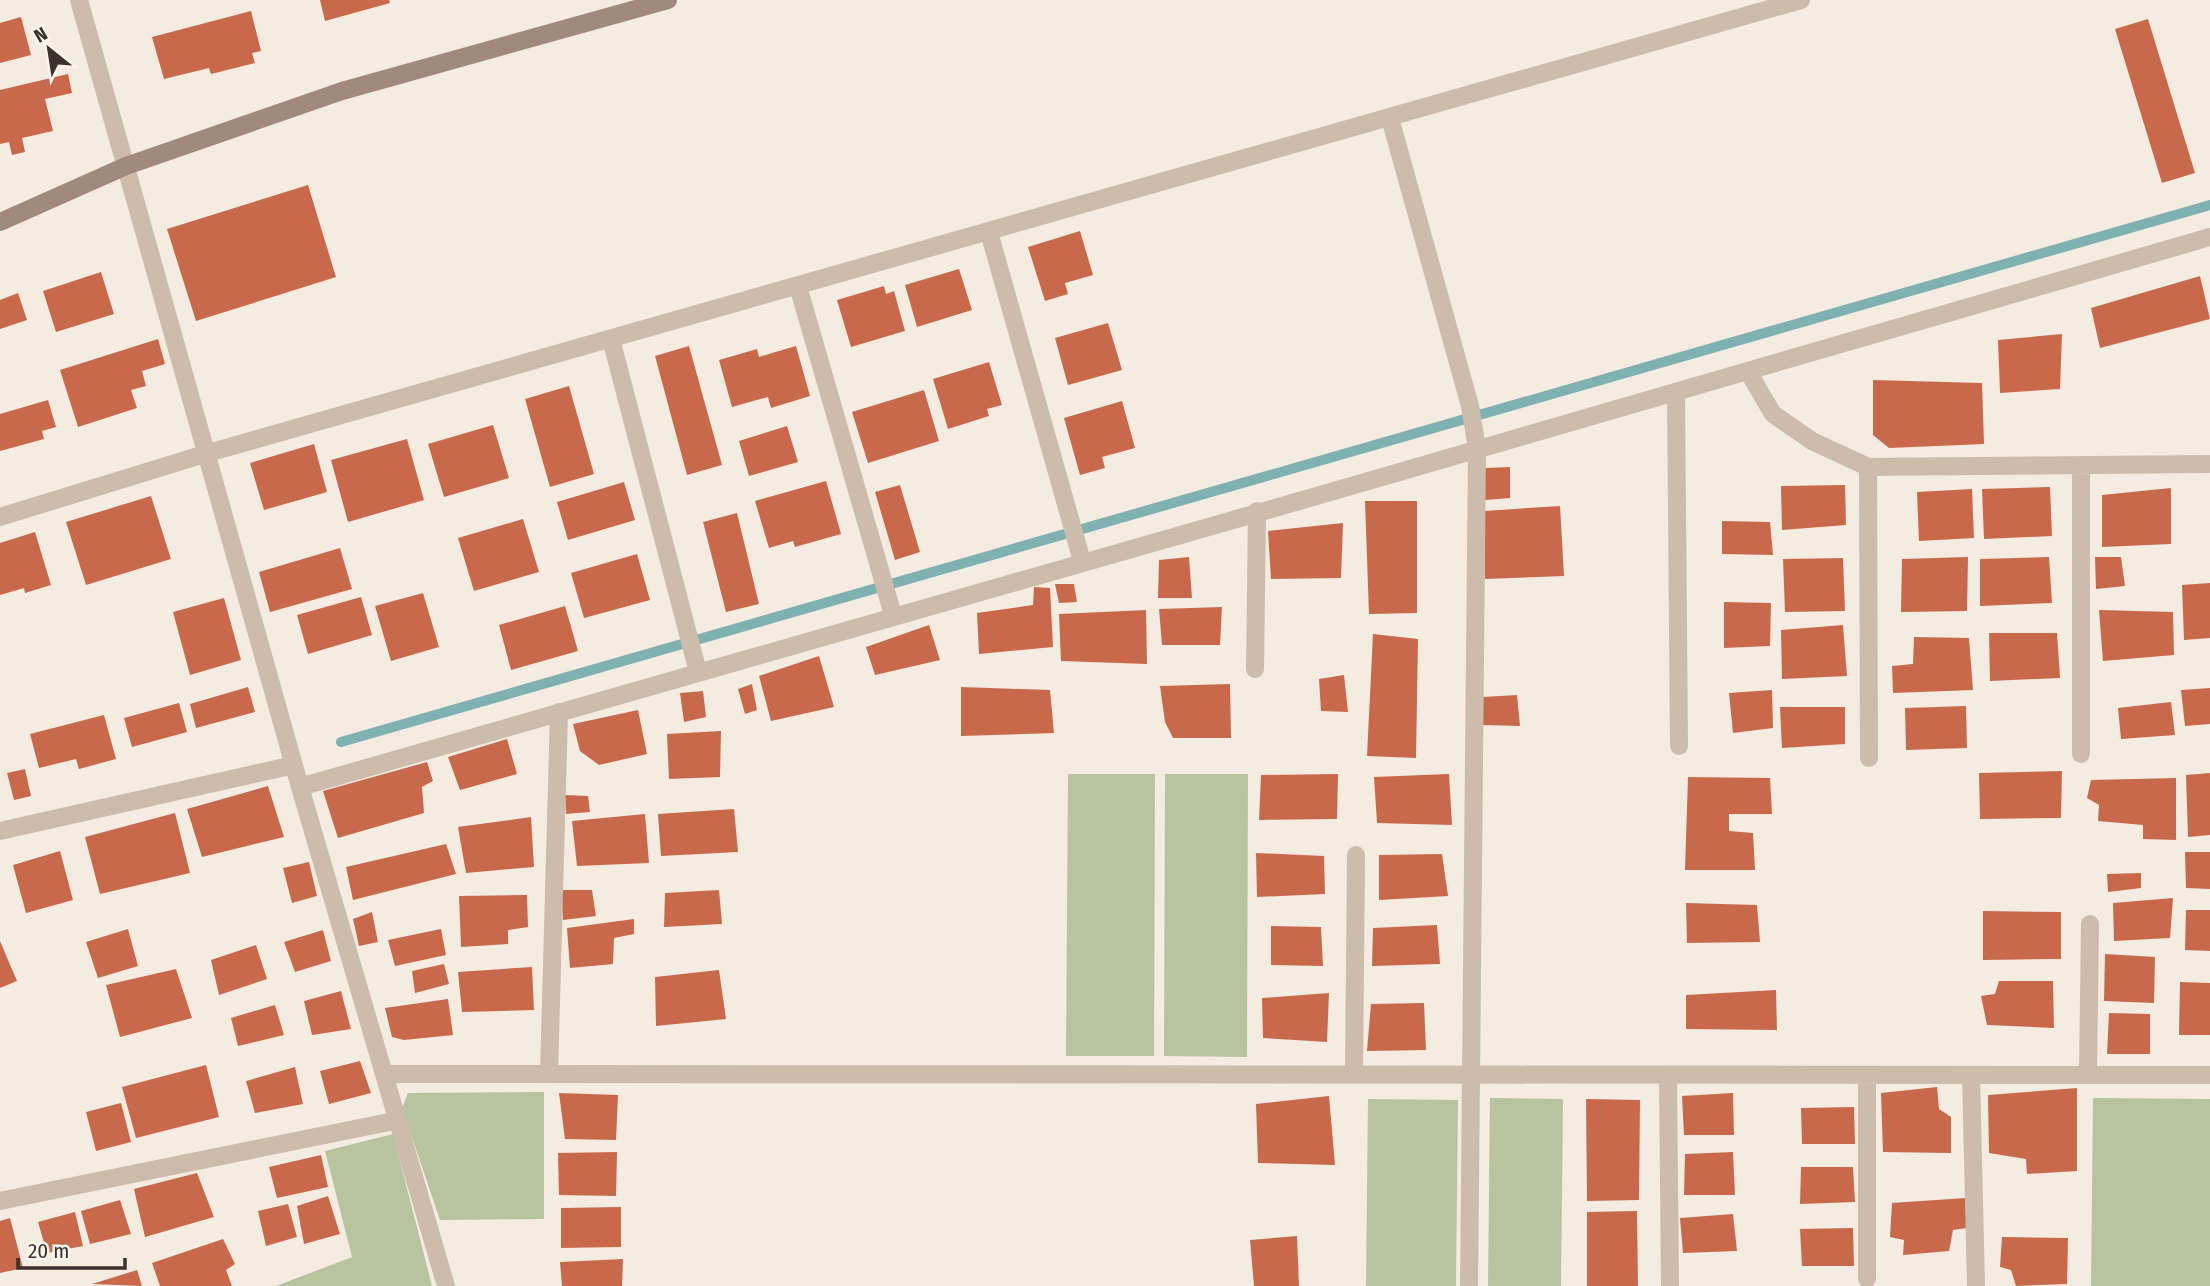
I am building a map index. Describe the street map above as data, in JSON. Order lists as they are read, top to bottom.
{
  "scale_bar": "20 m",
  "north": "top left"
}
